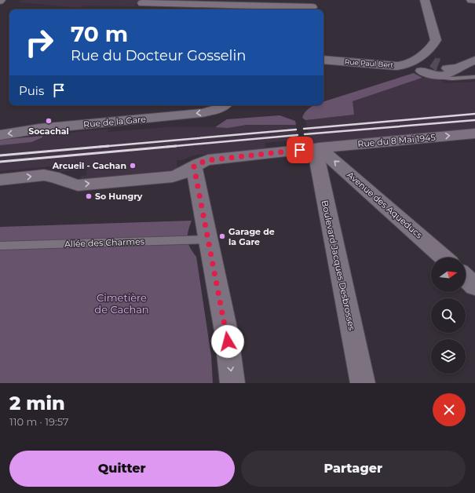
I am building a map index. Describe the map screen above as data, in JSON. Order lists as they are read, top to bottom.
{
  "streets": {
    "street": [
      "Rue Paul Bert",
      "Rue de la Gare",
      "Rue du 8 Mai 1945",
      "Avenue des Aqueducs",
      "Boulevard Jacques Desbrosses"
    ],
    "lane": ["Allée des Charmes"]
  },
  "crossings": [
    ["Rue du 8 Mai 1945", "Avenue des Aqueducs"],
    ["Rue du 8 Mai 1945", "Boulevard Jacques Desbrosses"],
    ["Avenue des Aqueducs", "Boulevard Jacques Desbrosses"]
  ],
  "one_way": ["Rue de la Gare", "Rue du 8 Mai 1945", "Avenue des Aqueducs"],
  "parks": ["Cimetière de Cachan"],
  "places": [
    "Socachal",
    "Arcueil - Cachan",
    "So Hungry",
    "Garage de la Gare"
  ],
  "north": "right",
  "page": {
    "turn": ["70 m", "Rue du Docteur Gosselin"],
    "then": "Puis",
    "heading": ["2 min", "110 m · 19:57"],
    "buttons": ["Quitter", "Partager"]
  }
}
